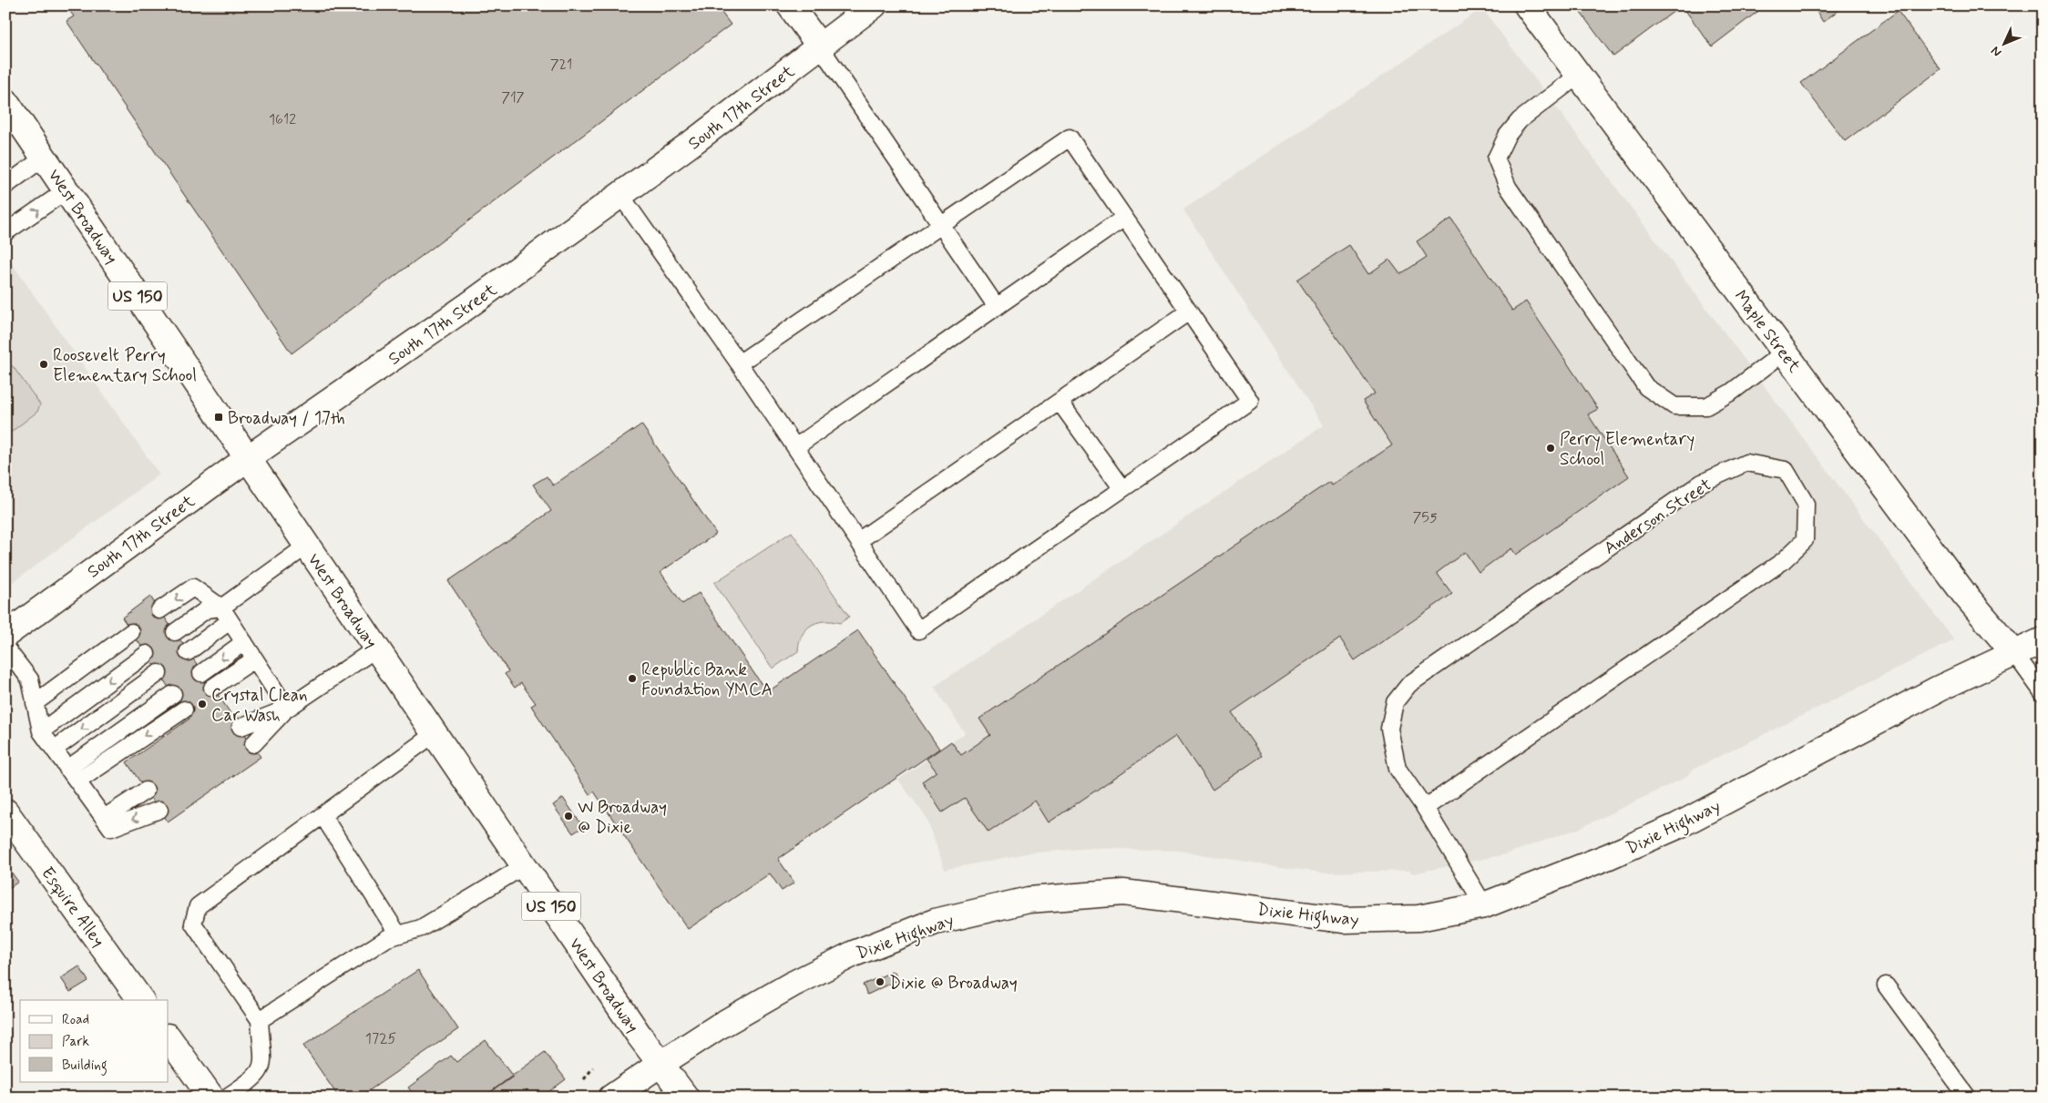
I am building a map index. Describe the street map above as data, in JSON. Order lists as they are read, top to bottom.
{
  "streets": {
    "street": [
      "South 17th Street",
      "West Broadway",
      "US 150",
      "Maple Street",
      "Dixie Highway",
      "Esquire Alley"
    ],
    "lane": ["Anderson Street"]
  },
  "crossings": [
    ["South 17th Street", "West Broadway"],
    ["West Broadway", "Dixie Highway"],
    ["Maple Street", "Dixie Highway"],
    ["Anderson Street", "Dixie Highway"]
  ],
  "places": {
    "other": [
      "Roosevelt Perry Elementary School",
      "Perry Elementary School",
      "Republic Bank Foundation YMCA",
      "Crystal Clean Car Wash",
      "W Broadway @ Dixie",
      "Dixie @ Broadway"
    ],
    "transit": ["Broadway / 17th"]
  },
  "house_numbers": [
    "721",
    "717",
    "1612",
    "755",
    "1725"
  ],
  "legend": ["Road", "Park", "Building"],
  "north": "bottom left"
}
